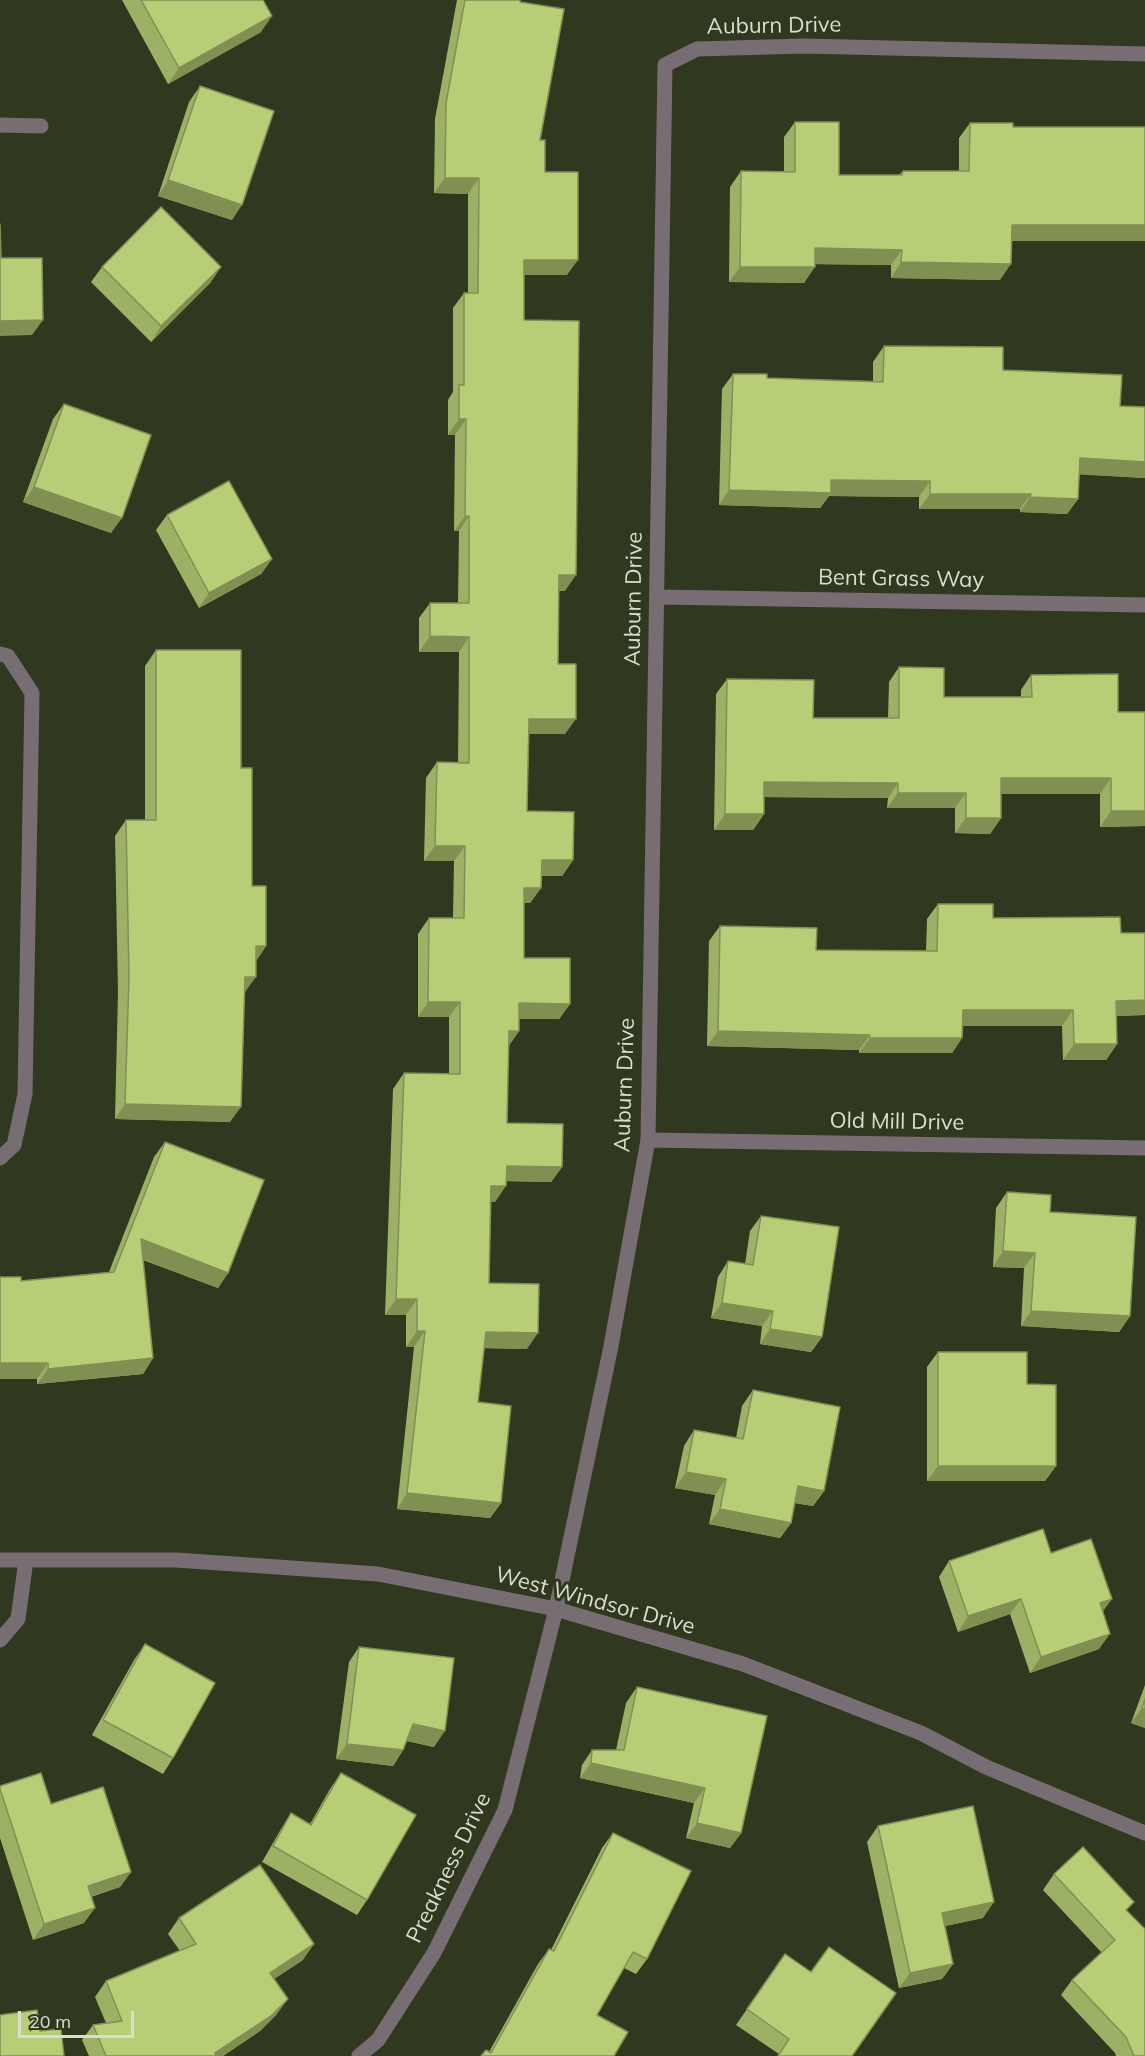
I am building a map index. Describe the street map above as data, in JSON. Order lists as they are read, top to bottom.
{
  "streets": {
    "street": [
      "Auburn Drive",
      "Bent Grass Way",
      "Old Mill Drive",
      "West Windsor Drive",
      "Preakness Drive"
    ]
  },
  "crossings": [
    ["Auburn Drive", "Bent Grass Way"],
    ["Auburn Drive", "Old Mill Drive"],
    ["Auburn Drive", "West Windsor Drive"],
    ["Auburn Drive", "Preakness Drive"],
    ["West Windsor Drive", "Preakness Drive"]
  ],
  "scale_bar": "20 m"
}
